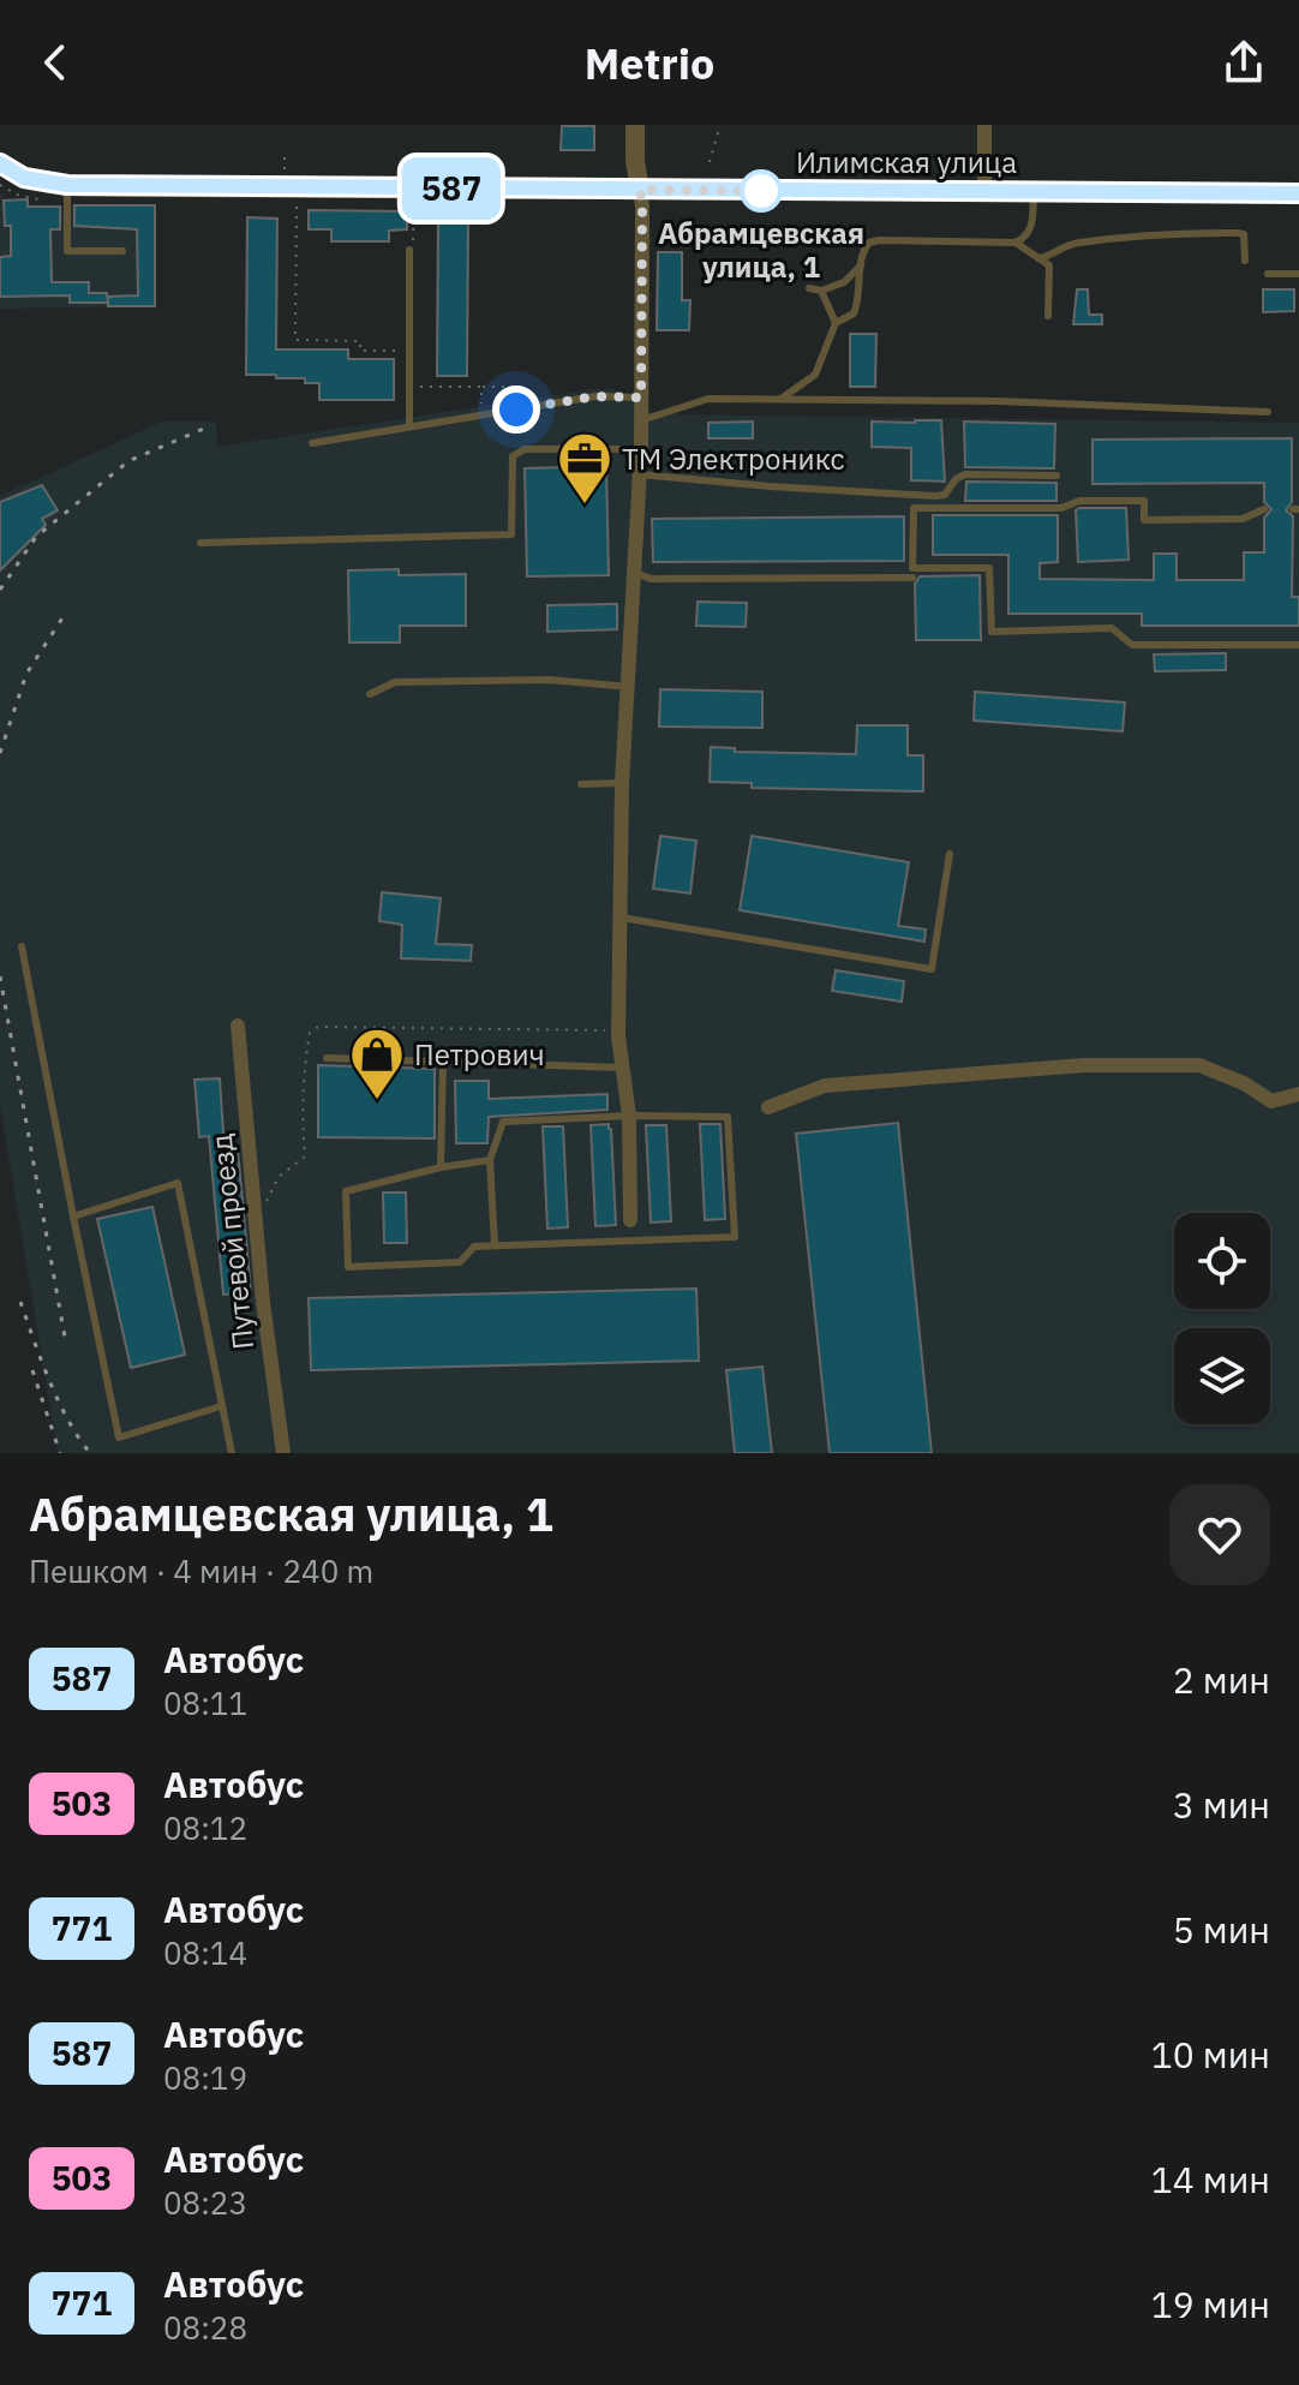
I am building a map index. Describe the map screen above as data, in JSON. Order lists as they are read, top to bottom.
{
  "streets": {
    "street": ["Илимская улица", "Путевой проезд"]
  },
  "places": {
    "other": ["Абрамцевская улица, 1"],
    "office": ["ТМ Электроникс"],
    "shop": ["Петрович"]
  },
  "lines": ["bus line 587"],
  "page": {
    "header": "Metrio",
    "on_map": "587",
    "heading": ["Абрамцевская улица, 1", "Пешком · 4 мин · 240 m"],
    "list": [
      {
        "mark": "587",
        "name": "Автобус",
        "note": "08:11",
        "value": "2 мин"
      },
      {
        "mark": "503",
        "name": "Автобус",
        "note": "08:12",
        "value": "3 мин"
      },
      {
        "mark": "771",
        "name": "Автобус",
        "note": "08:14",
        "value": "5 мин"
      },
      {
        "mark": "587",
        "name": "Автобус",
        "note": "08:19",
        "value": "10 мин"
      },
      {
        "mark": "503",
        "name": "Автобус",
        "note": "08:23",
        "value": "14 мин"
      },
      {
        "mark": "771",
        "name": "Автобус",
        "note": "08:28",
        "value": "19 мин"
      }
    ]
  }
}
